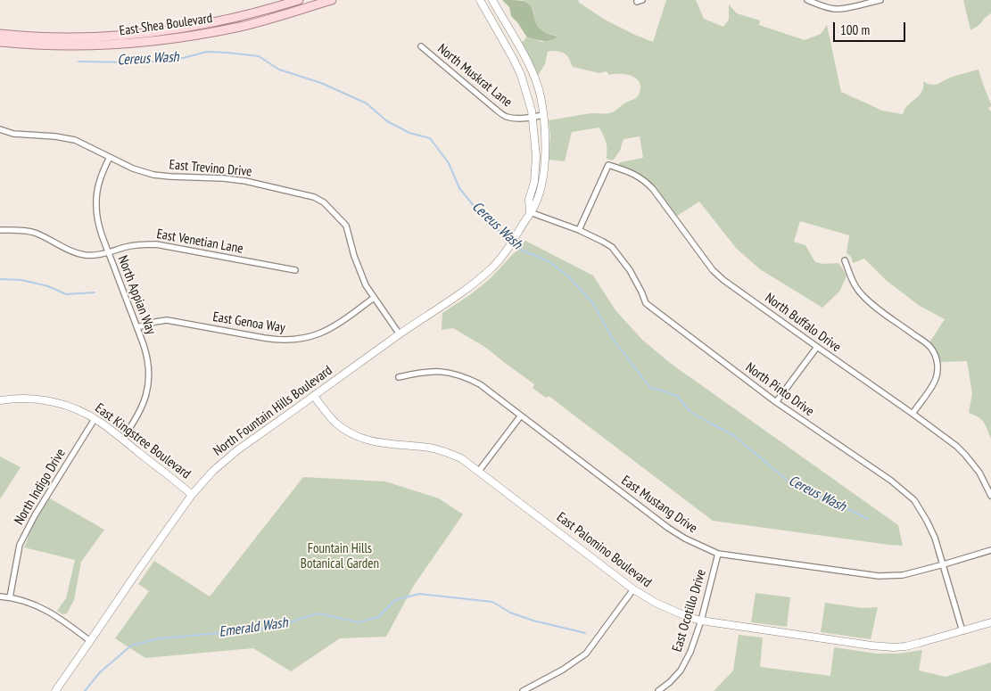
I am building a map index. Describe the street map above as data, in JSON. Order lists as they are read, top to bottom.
{
  "streets": {
    "main road": [
      "East Shea Boulevard",
      "North Fountain Hills Boulevard",
      "East Kingstree Boulevard",
      "East Palomino Boulevard"
    ],
    "street": [
      "North Muskrat Lane",
      "East Trevino Drive",
      "East Venetian Lane",
      "North Appian Way",
      "East Genoa Way",
      "North Buffalo Drive",
      "North Pinto Drive",
      "North Indigo Drive",
      "East Mustang Drive",
      "East Ocotillo Drive"
    ]
  },
  "crossings": [
    ["North Muskrat Lane", "North Fountain Hills Boulevard"],
    ["East Trevino Drive", "North Appian Way"],
    ["East Trevino Drive", "East Genoa Way"],
    ["East Trevino Drive", "North Fountain Hills Boulevard"],
    ["East Venetian Lane", "North Appian Way"],
    ["North Appian Way", "East Genoa Way"],
    ["North Appian Way", "East Kingstree Boulevard"],
    ["North Buffalo Drive", "North Pinto Drive"],
    ["North Pinto Drive", "North Fountain Hills Boulevard"],
    ["North Pinto Drive", "East Mustang Drive"],
    ["North Pinto Drive", "East Palomino Boulevard"],
    ["North Fountain Hills Boulevard", "East Kingstree Boulevard"],
    ["North Fountain Hills Boulevard", "East Palomino Boulevard"],
    ["East Kingstree Boulevard", "North Indigo Drive"],
    ["East Mustang Drive", "East Ocotillo Drive"],
    ["East Palomino Boulevard", "East Ocotillo Drive"]
  ],
  "water": ["Cereus Wash", "Emerald Wash"],
  "parks": ["Fountain Hills Botanical Garden"],
  "scale_bar": "100 m"
}
